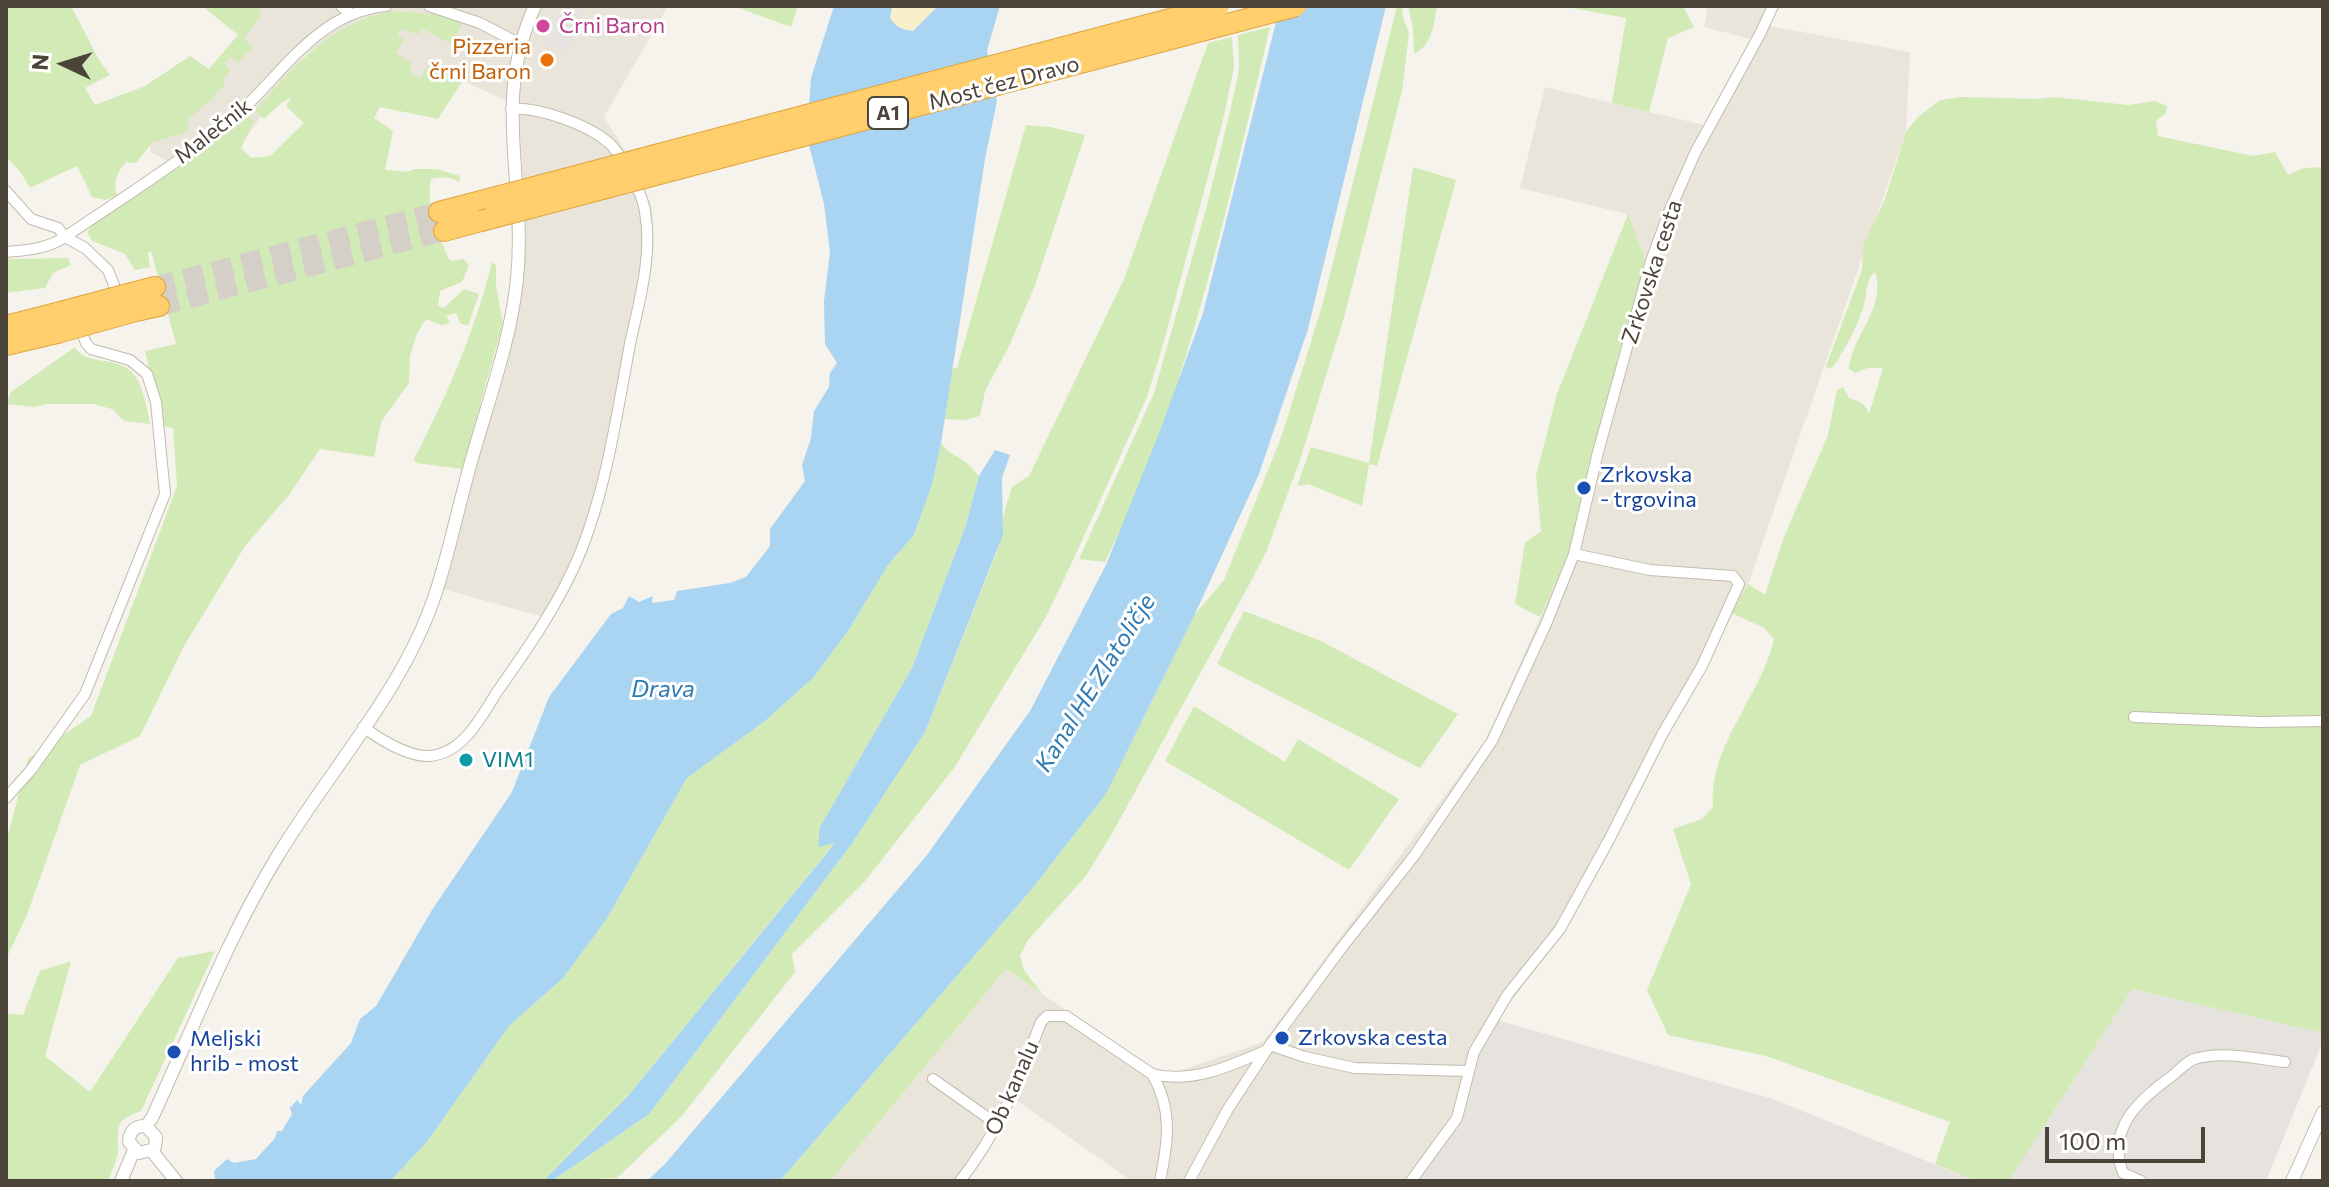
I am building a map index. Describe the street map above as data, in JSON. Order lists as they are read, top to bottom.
{
  "streets": {
    "highway": ["Most čez Dravo", "A1"],
    "street": ["Malečnik", "Zrkovska cesta", "Ob kanalu"]
  },
  "water": ["Kanal HE Zlatoličje", "Drava"],
  "places": [
    "Črni Baron",
    "Pizzeria črni Baron",
    "Zrkovska - trgovina",
    "VIM1",
    "Zrkovska cesta",
    "Meljski hrib - most"
  ],
  "scale_bar": "100 m",
  "north": "left"
}
